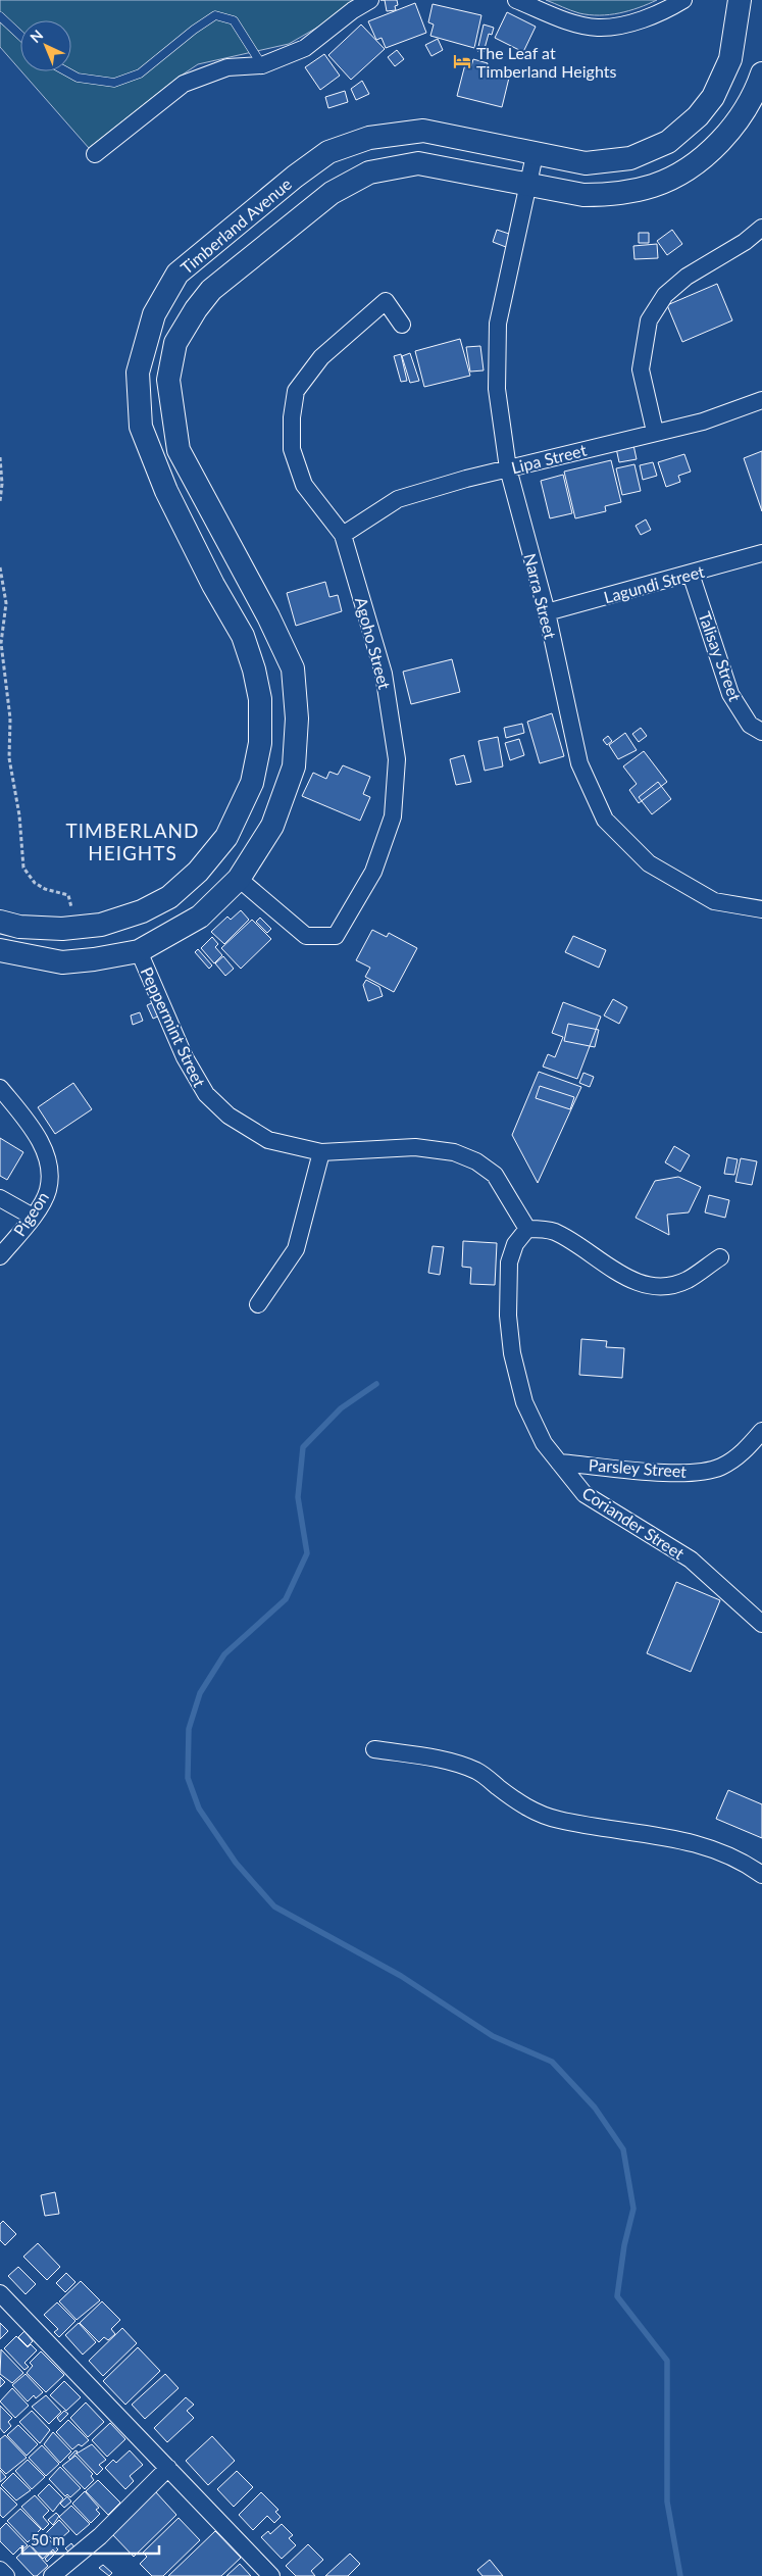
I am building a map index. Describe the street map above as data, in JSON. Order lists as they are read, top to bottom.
{
  "streets": {
    "street": [
      "Timberland Avenue",
      "Lipa Street",
      "Lagundi Street",
      "Narra Street",
      "Agoho Street",
      "Talisay Street",
      "Peppermint Street",
      "Pigeon",
      "Parsley Street",
      "Coriander Street"
    ]
  },
  "crossings": [
    ["Timberland Avenue", "Narra Street"],
    ["Timberland Avenue", "Agoho Street"],
    ["Timberland Avenue", "Peppermint Street"],
    ["Lipa Street", "Narra Street"],
    ["Lipa Street", "Agoho Street"],
    ["Lagundi Street", "Narra Street"],
    ["Lagundi Street", "Talisay Street"],
    ["Peppermint Street", "Coriander Street"],
    ["Parsley Street", "Coriander Street"]
  ],
  "districts": ["TIMBERLAND HEIGHTS"],
  "places": {
    "hotel": ["The Leaf at Timberland Heights"]
  },
  "scale_bar": "50 m",
  "north": "top left"
}
